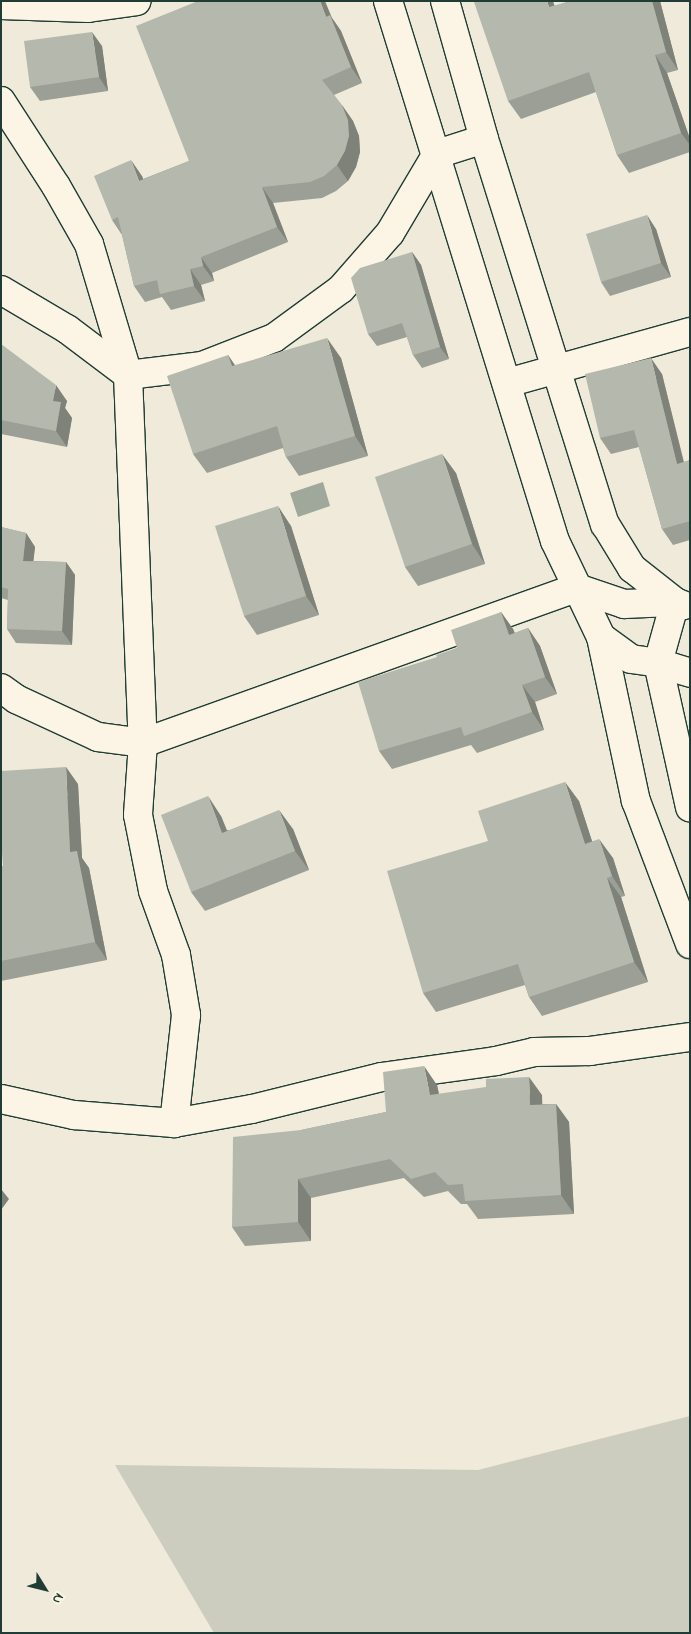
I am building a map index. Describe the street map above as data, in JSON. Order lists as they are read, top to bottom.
{
  "north": "bottom right"
}
